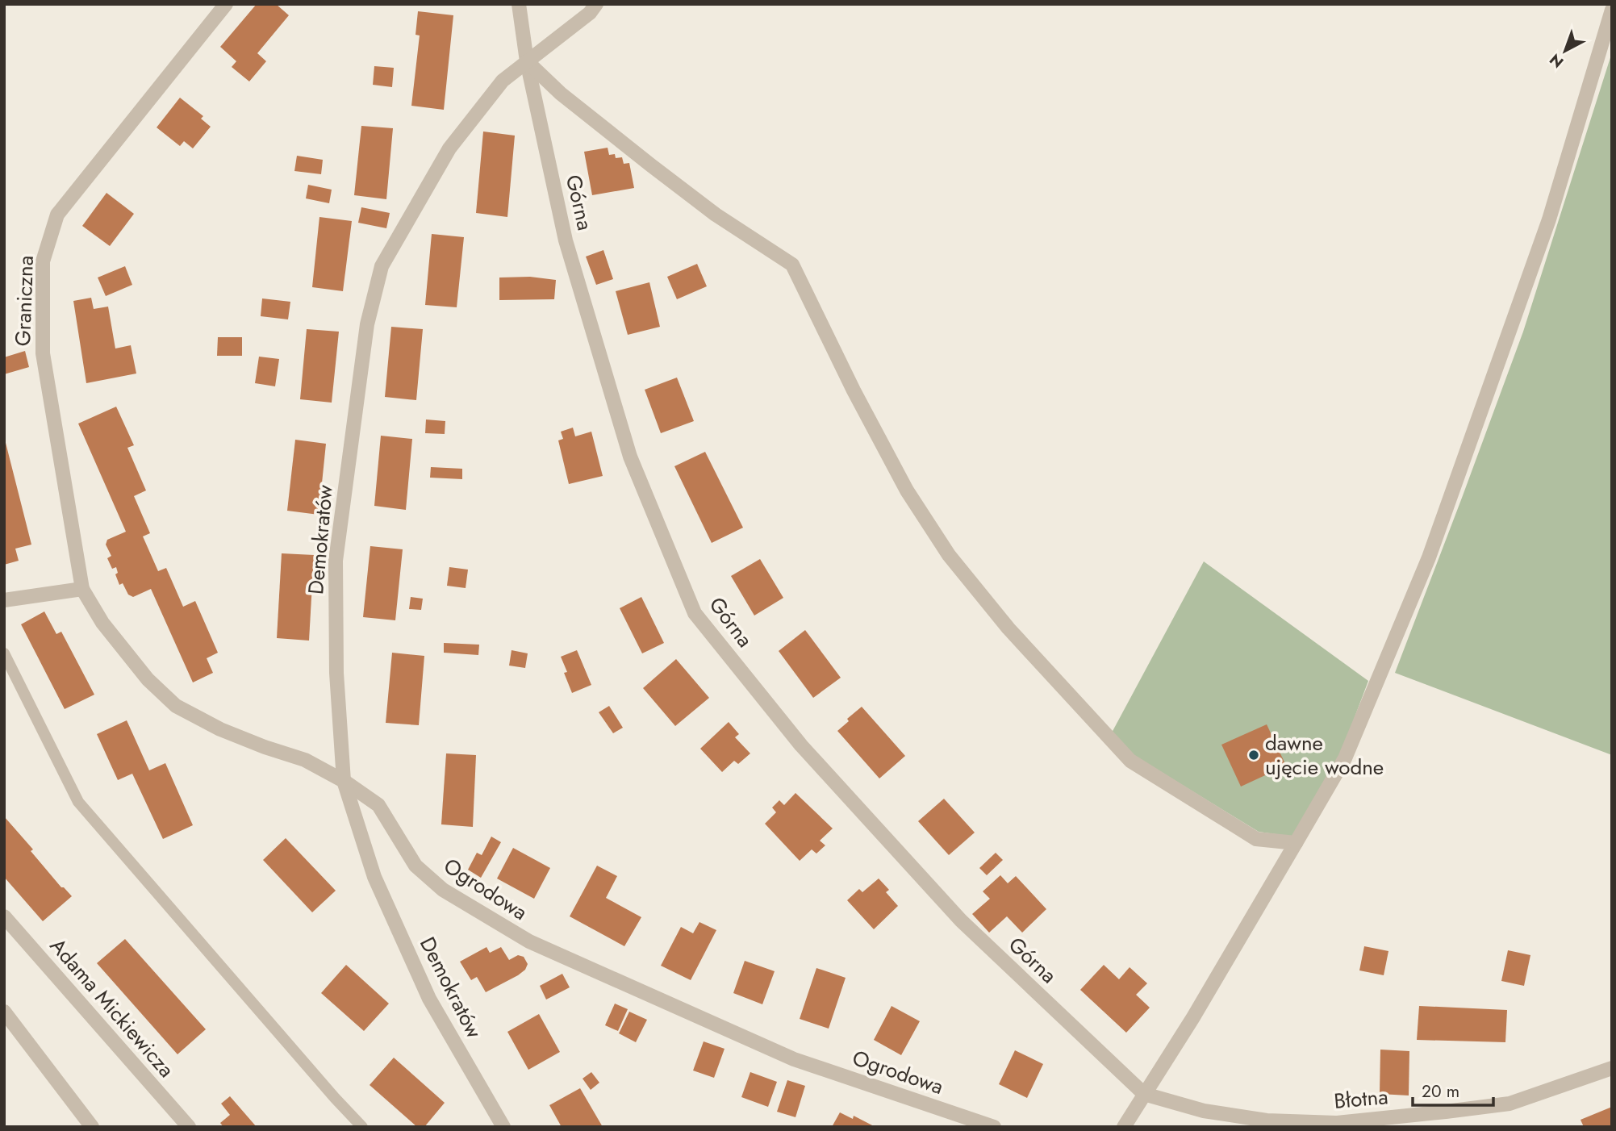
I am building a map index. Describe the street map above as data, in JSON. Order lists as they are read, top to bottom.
{
  "streets": {
    "street": [
      "Górna",
      "Graniczna",
      "Demokratów",
      "Ogrodowa",
      "Adama Mickiewicza",
      "Błotna"
    ]
  },
  "crossings": [
    ["Górna", "Demokratów"],
    ["Górna", "Błotna"],
    ["Graniczna", "Ogrodowa"],
    ["Demokratów", "Ogrodowa"]
  ],
  "places": ["dawne ujęcie wodne"],
  "scale_bar": "20 m",
  "north": "bottom left"
}
